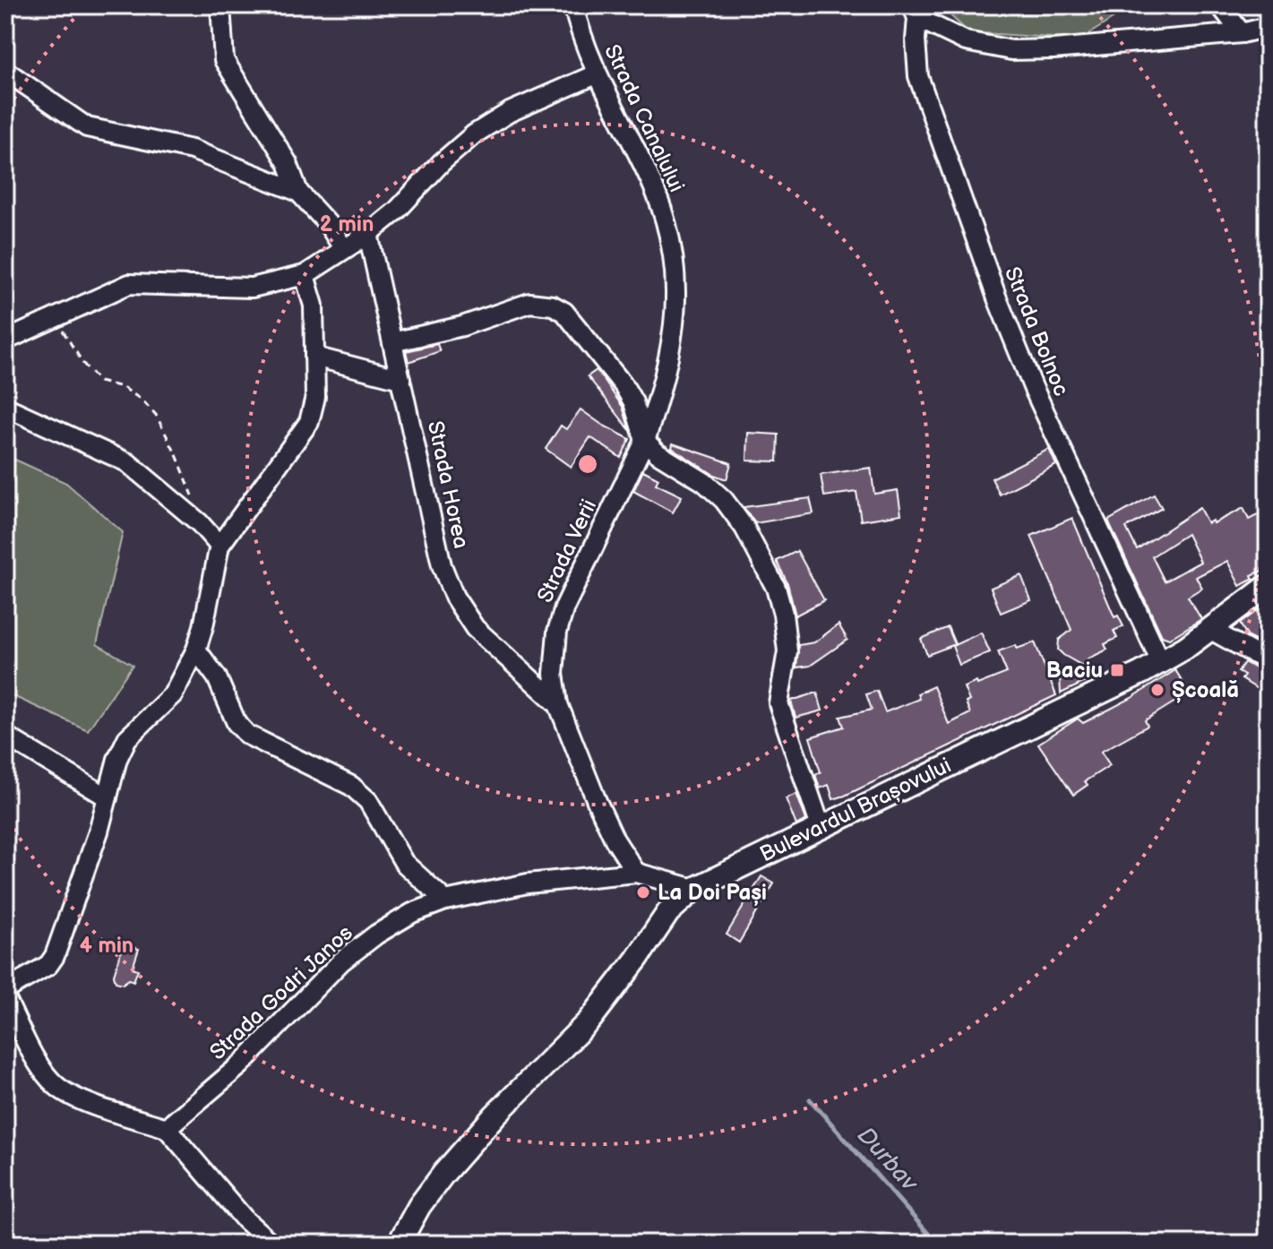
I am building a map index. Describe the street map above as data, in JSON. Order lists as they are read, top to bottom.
{
  "streets": {
    "main road": ["Bulevardul Brașovului"],
    "street": [
      "Strada Canalului",
      "Strada Bolnoc",
      "Strada Horea",
      "Strada Verii",
      "Strada Godri Janos"
    ]
  },
  "crossings": [
    ["Strada Canalului", "Strada Verii"],
    ["Strada Bolnoc", "Bulevardul Brașovului"],
    ["Strada Horea", "Strada Verii"],
    ["Strada Verii", "Strada Godri Janos"],
    ["Bulevardul Brașovului", "Strada Godri Janos"]
  ],
  "water": ["Durbav"],
  "places": {
    "transit": ["Baciu"],
    "other": ["Școală", "La Doi Pași"]
  },
  "rings": ["2 min", "4 min"]
}
